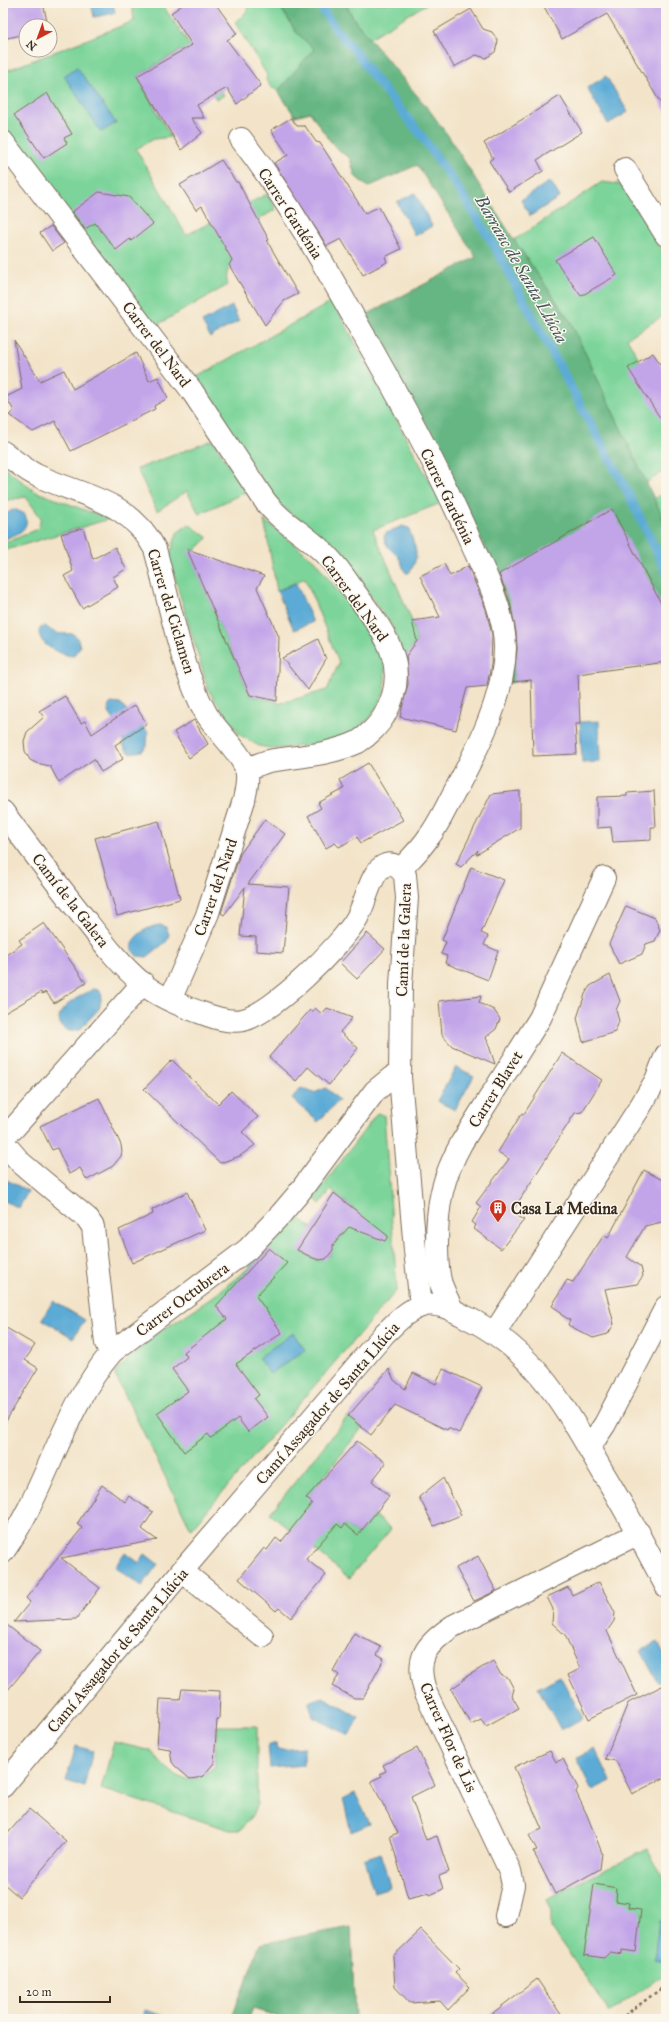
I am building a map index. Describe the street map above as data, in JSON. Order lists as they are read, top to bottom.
{
  "streets": {
    "street": [
      "Carrer Gardénia",
      "Carrer del Nard",
      "Carrer del Ciclamen",
      "Camí de la Galera",
      "Carrer Blavet",
      "Carrer Octubrera",
      "Camí Assagador de Santa Llúcia",
      "Carrer Flor de Lis"
    ]
  },
  "crossings": [
    ["Carrer Gardénia", "Camí de la Galera"],
    ["Carrer del Nard", "Carrer del Ciclamen"],
    ["Carrer del Nard", "Camí de la Galera"],
    ["Camí de la Galera", "Carrer Octubrera"],
    ["Camí de la Galera", "Camí Assagador de Santa Llúcia"]
  ],
  "water": ["Barranc de Santa Llúcia"],
  "places": {
    "building": ["Casa La Medina"]
  },
  "scale_bar": "20 m",
  "north": "bottom left"
}
